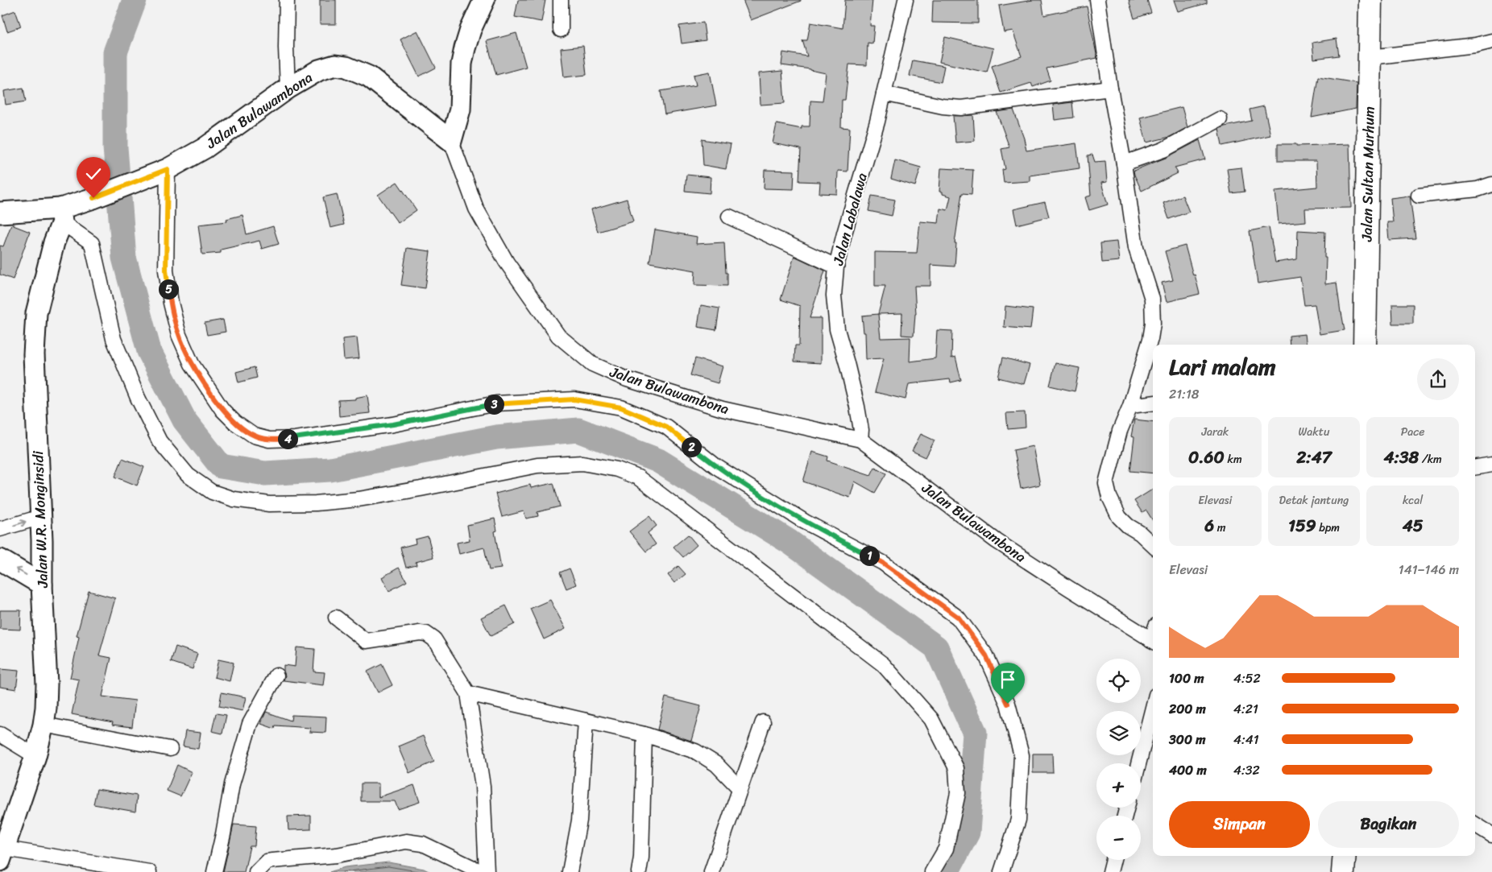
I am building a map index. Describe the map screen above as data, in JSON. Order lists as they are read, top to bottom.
{
  "streets": {
    "highway": ["Jalan Sultan Murhum"],
    "main road": ["Jalan Bulawambona", "Jalan W.R. Monginsidi"],
    "street": ["Jalan Labalawa"]
  },
  "crossings": [
    ["Jalan Bulawambona", "Jalan Labalawa"],
    ["Jalan Bulawambona", "Jalan W.R. Monginsidi"]
  ],
  "page": {
    "pins": [
      "5",
      "3",
      "4",
      "2",
      "1"
    ],
    "heading": ["Lari malam", "21:18"],
    "stats": [
      ["Jarak", "0.60 km"],
      ["Waktu", "2:47"],
      ["Pace", "4:38 /km"],
      ["Elevasi", "6 m"],
      ["Detak jantung", "159 bpm"],
      ["kcal", "45"]
    ],
    "chart": ["Elevasi", "141–146 m"],
    "map_buttons": ["+", "−"],
    "list": [
      {
        "name": "100 m",
        "note": "4:52"
      },
      {
        "name": "200 m",
        "note": "4:21"
      },
      {
        "name": "300 m",
        "note": "4:41"
      },
      {
        "name": "400 m",
        "note": "4:32"
      }
    ],
    "buttons": ["Simpan", "Bagikan"]
  }
}
